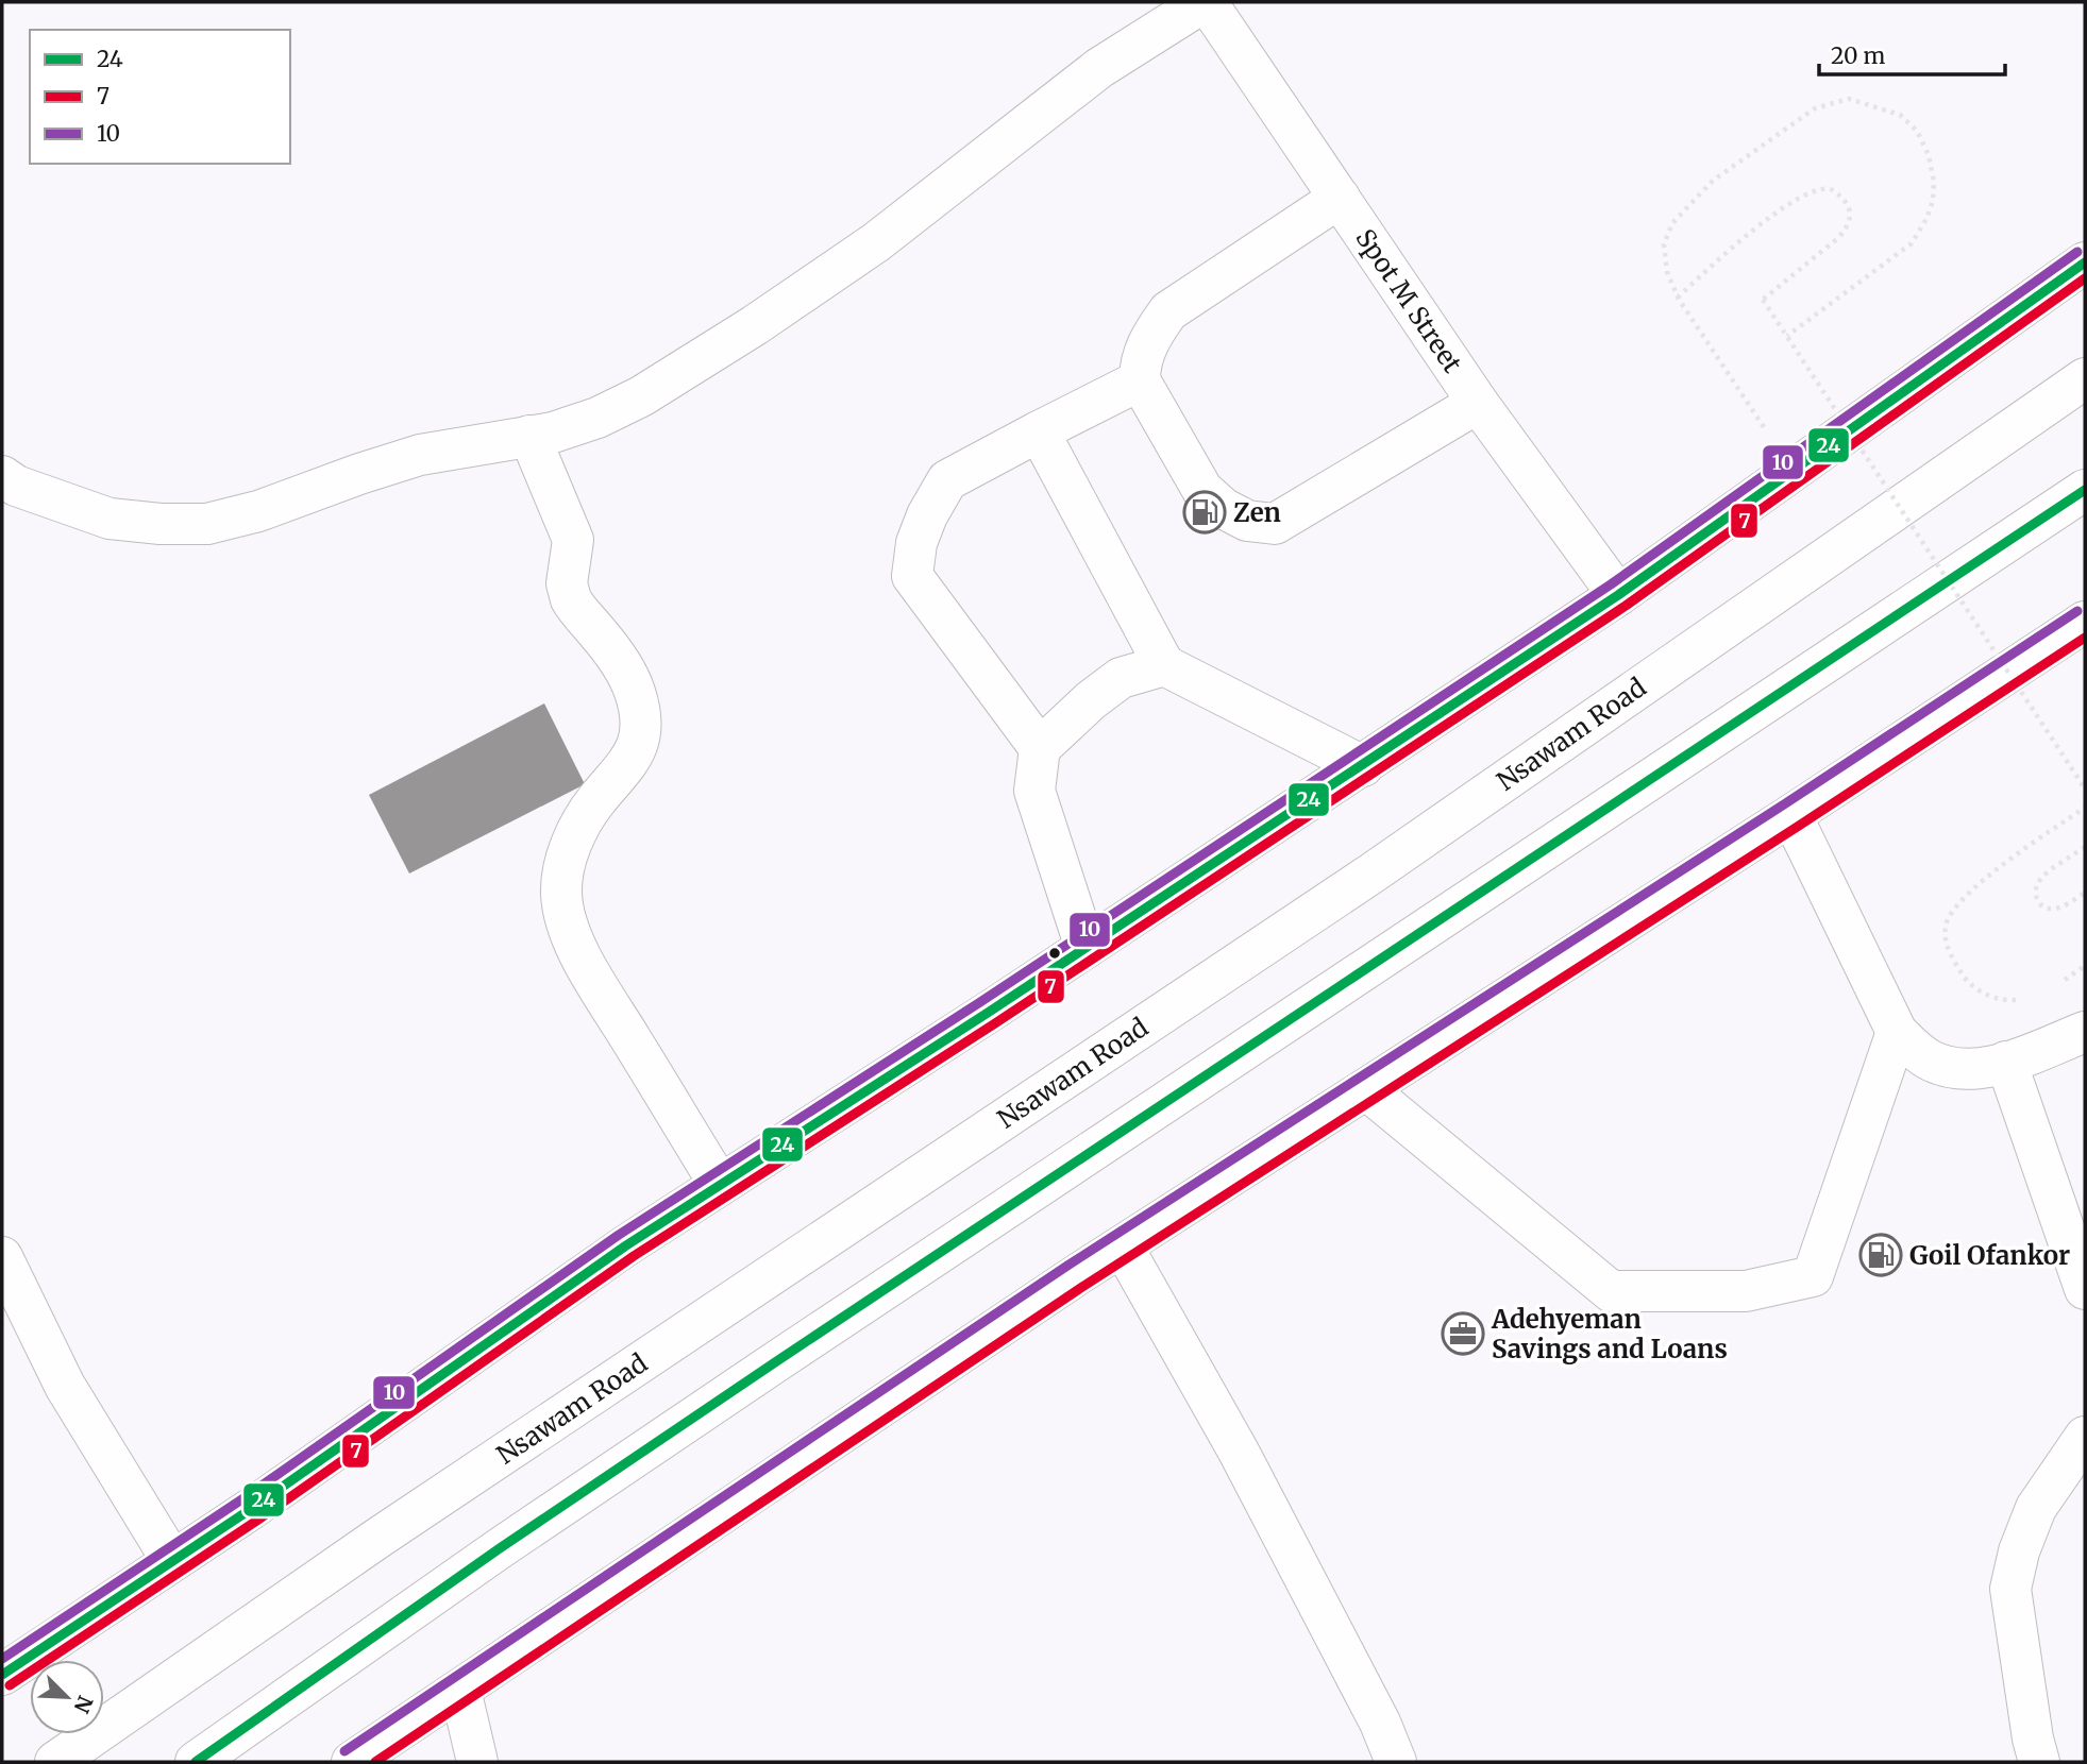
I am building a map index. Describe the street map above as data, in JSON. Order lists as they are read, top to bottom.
{
  "streets": {
    "main road": ["Spot M Street", "Nsawam Road"]
  },
  "places": {
    "fuel station": ["Zen", "Goil Ofankor"],
    "office": ["Adehyeman Savings and Loans"]
  },
  "lines": ["transit line 10", "transit line 24", "transit line 7"],
  "legend": ["24", "7", "10"],
  "scale_bar": "20 m",
  "north": "bottom right"
}
